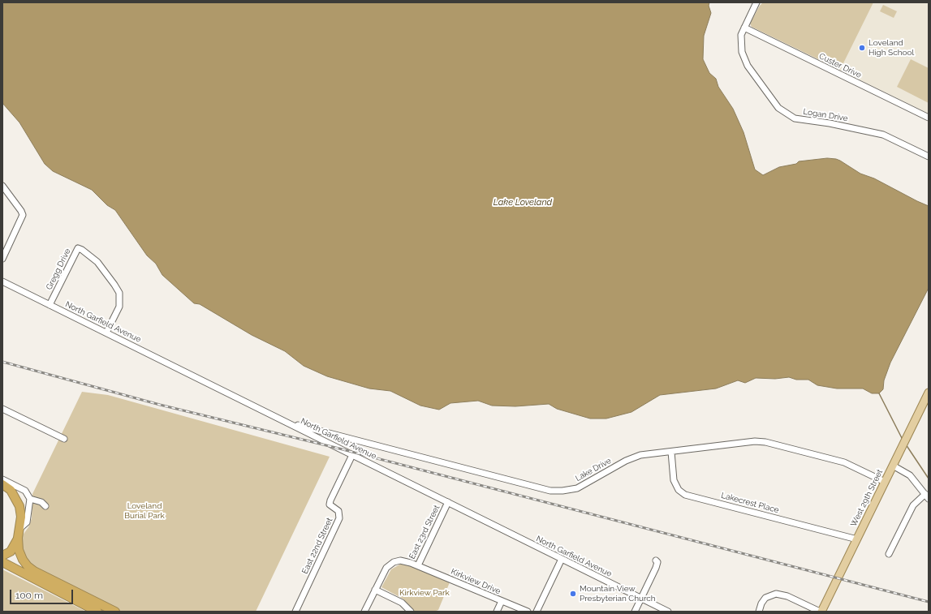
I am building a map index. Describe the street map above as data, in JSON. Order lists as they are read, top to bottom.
{
  "streets": {
    "main road": ["West 29th Street"],
    "street": [
      "Custer Drive",
      "Logan Drive",
      "Gregg Drive",
      "North Garfield Avenue",
      "Lake Drive",
      "Lakecrest Place",
      "East 23rd Street",
      "East 22nd Street",
      "Kirkview Drive"
    ]
  },
  "crossings": [
    ["Custer Drive", "Logan Drive"],
    ["Gregg Drive", "North Garfield Avenue"],
    ["North Garfield Avenue", "Lake Drive"],
    ["North Garfield Avenue", "East 23rd Street"],
    ["North Garfield Avenue", "East 22nd Street"],
    ["Lake Drive", "West 29th Street"],
    ["Lake Drive", "Lakecrest Place"],
    ["West 29th Street", "Lakecrest Place"],
    ["East 23rd Street", "Kirkview Drive"]
  ],
  "water": ["Lake Loveland"],
  "parks": ["Loveland Burial Park", "Kirkview Park"],
  "places": ["Loveland High School", "Mountain View Presbyterian Church"],
  "scale_bar": "100 m"
}
